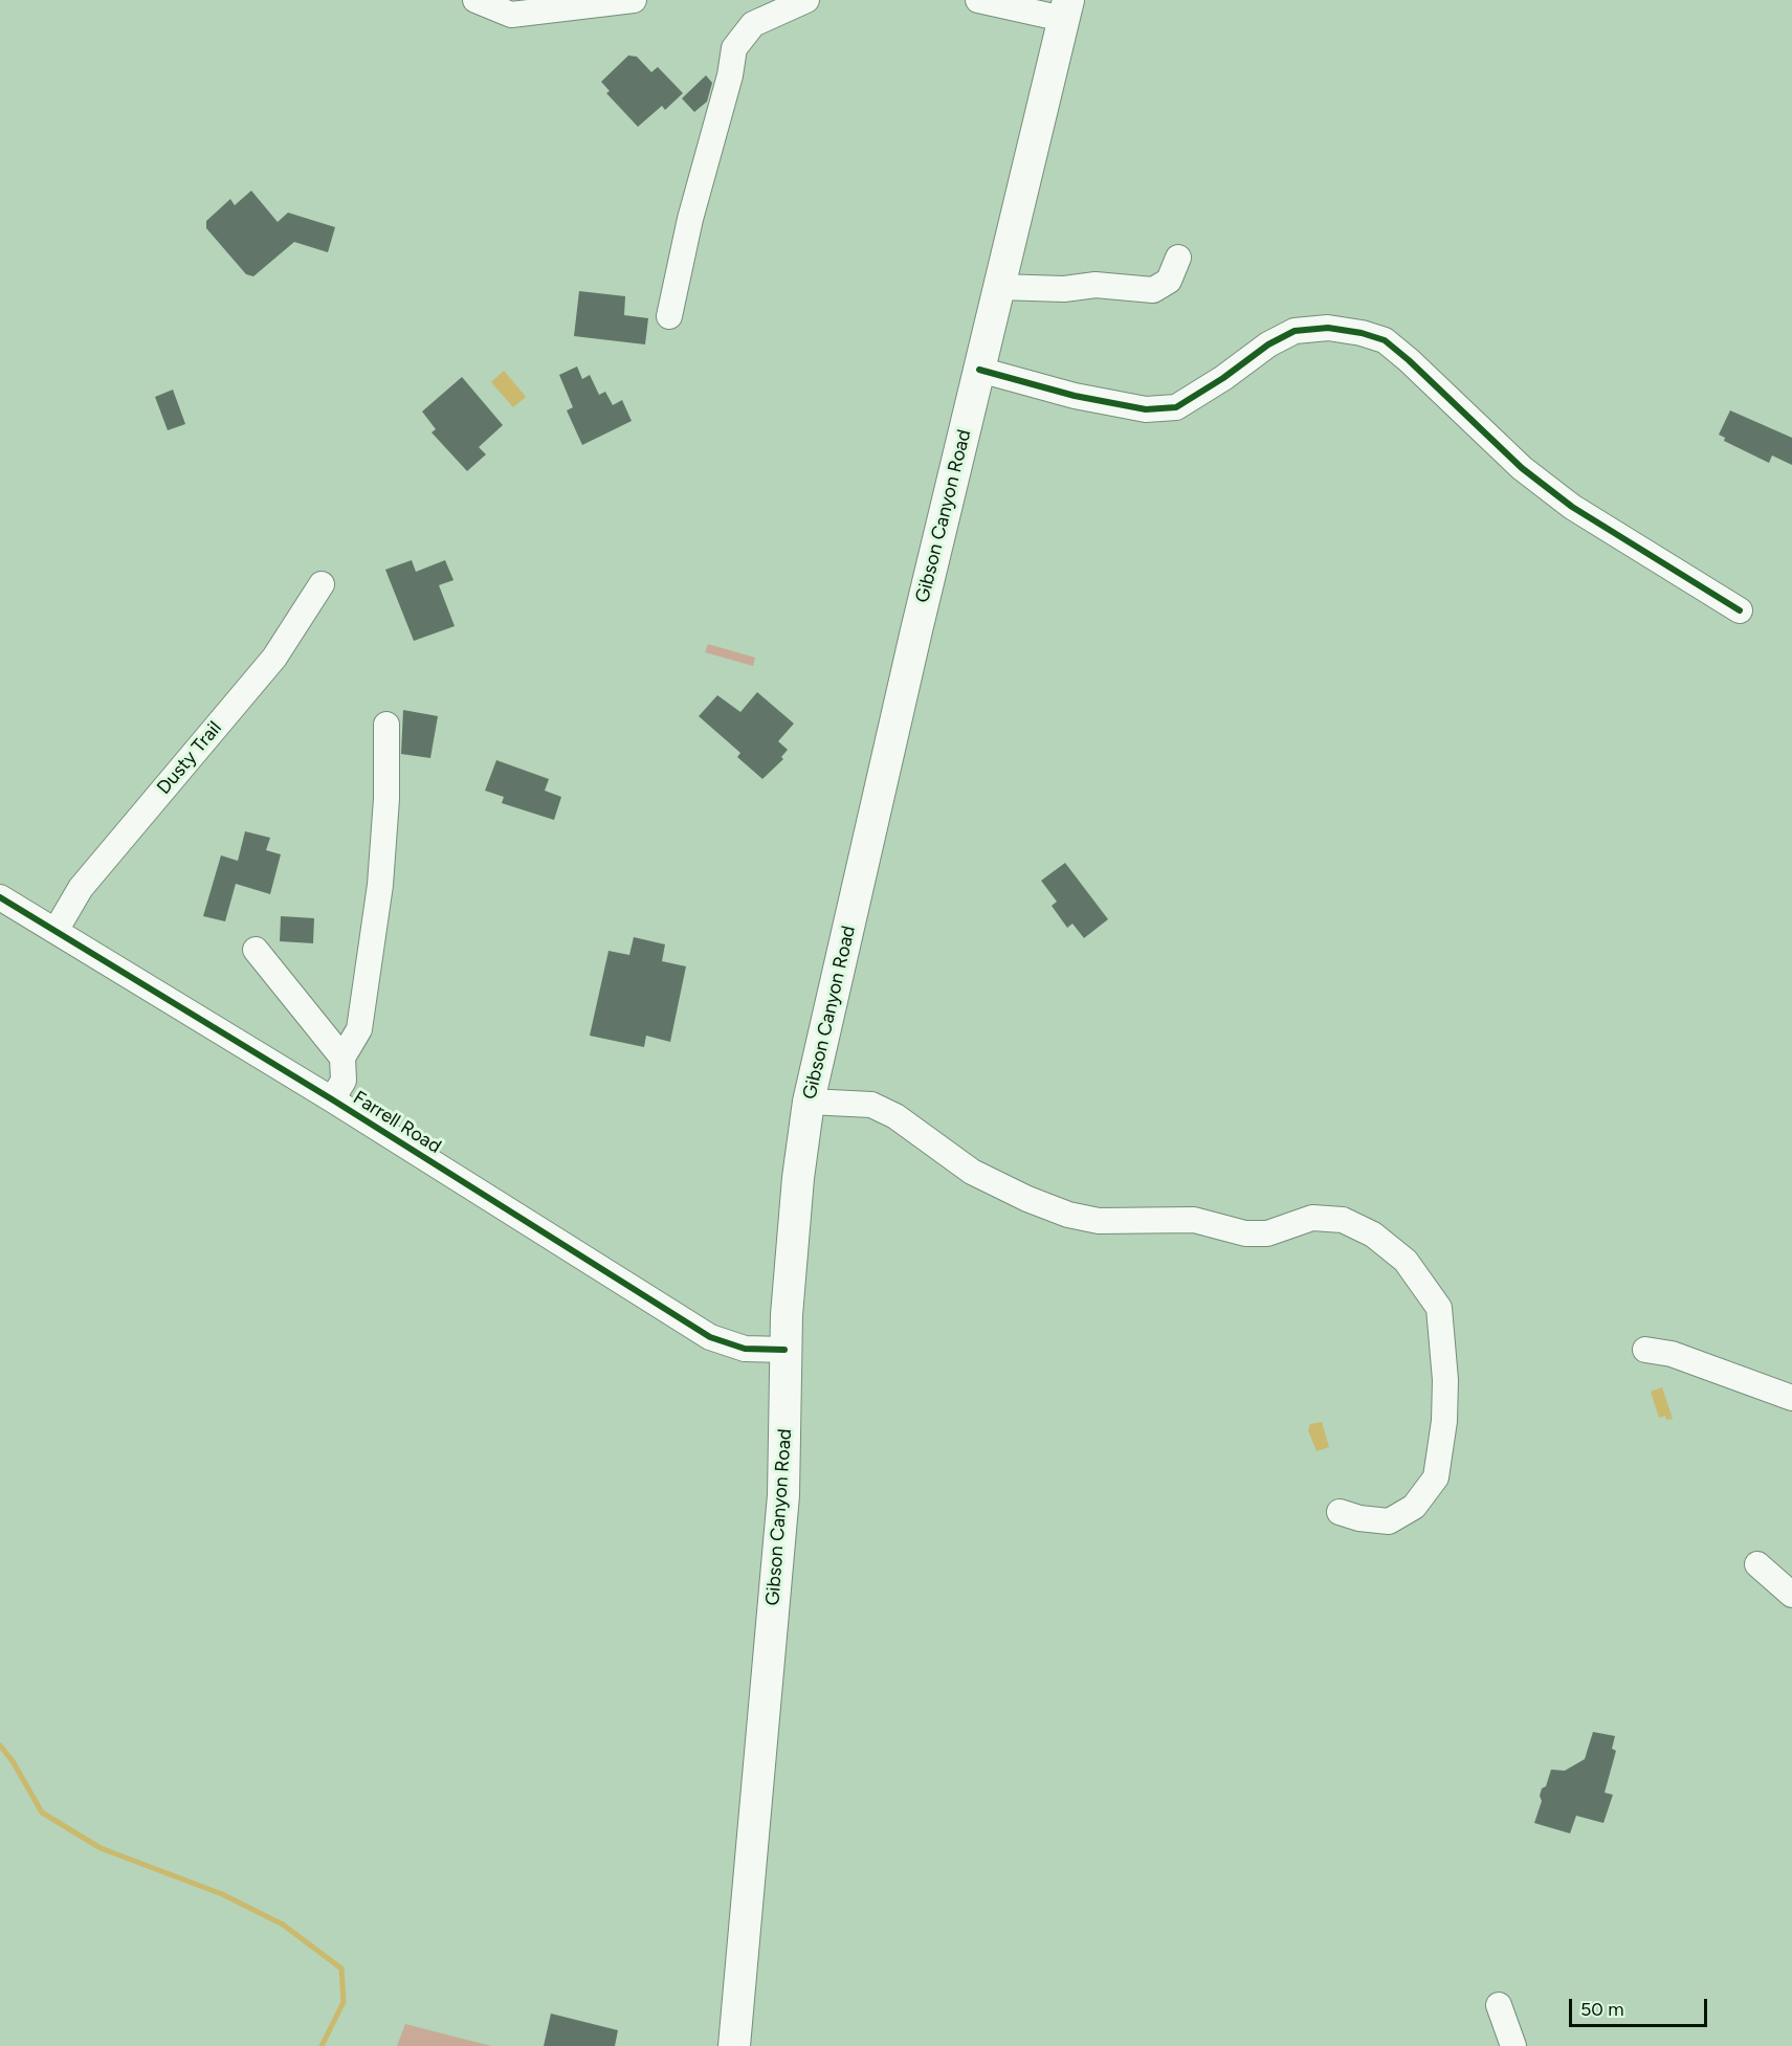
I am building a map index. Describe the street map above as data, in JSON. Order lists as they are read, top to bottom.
{
  "streets": {
    "main road": ["Gibson Canyon Road"],
    "street": ["Dusty Trail", "Farrell Road"]
  },
  "crossings": [
    ["Gibson Canyon Road", "Farrell Road"],
    ["Dusty Trail", "Farrell Road"]
  ],
  "scale_bar": "50 m"
}
